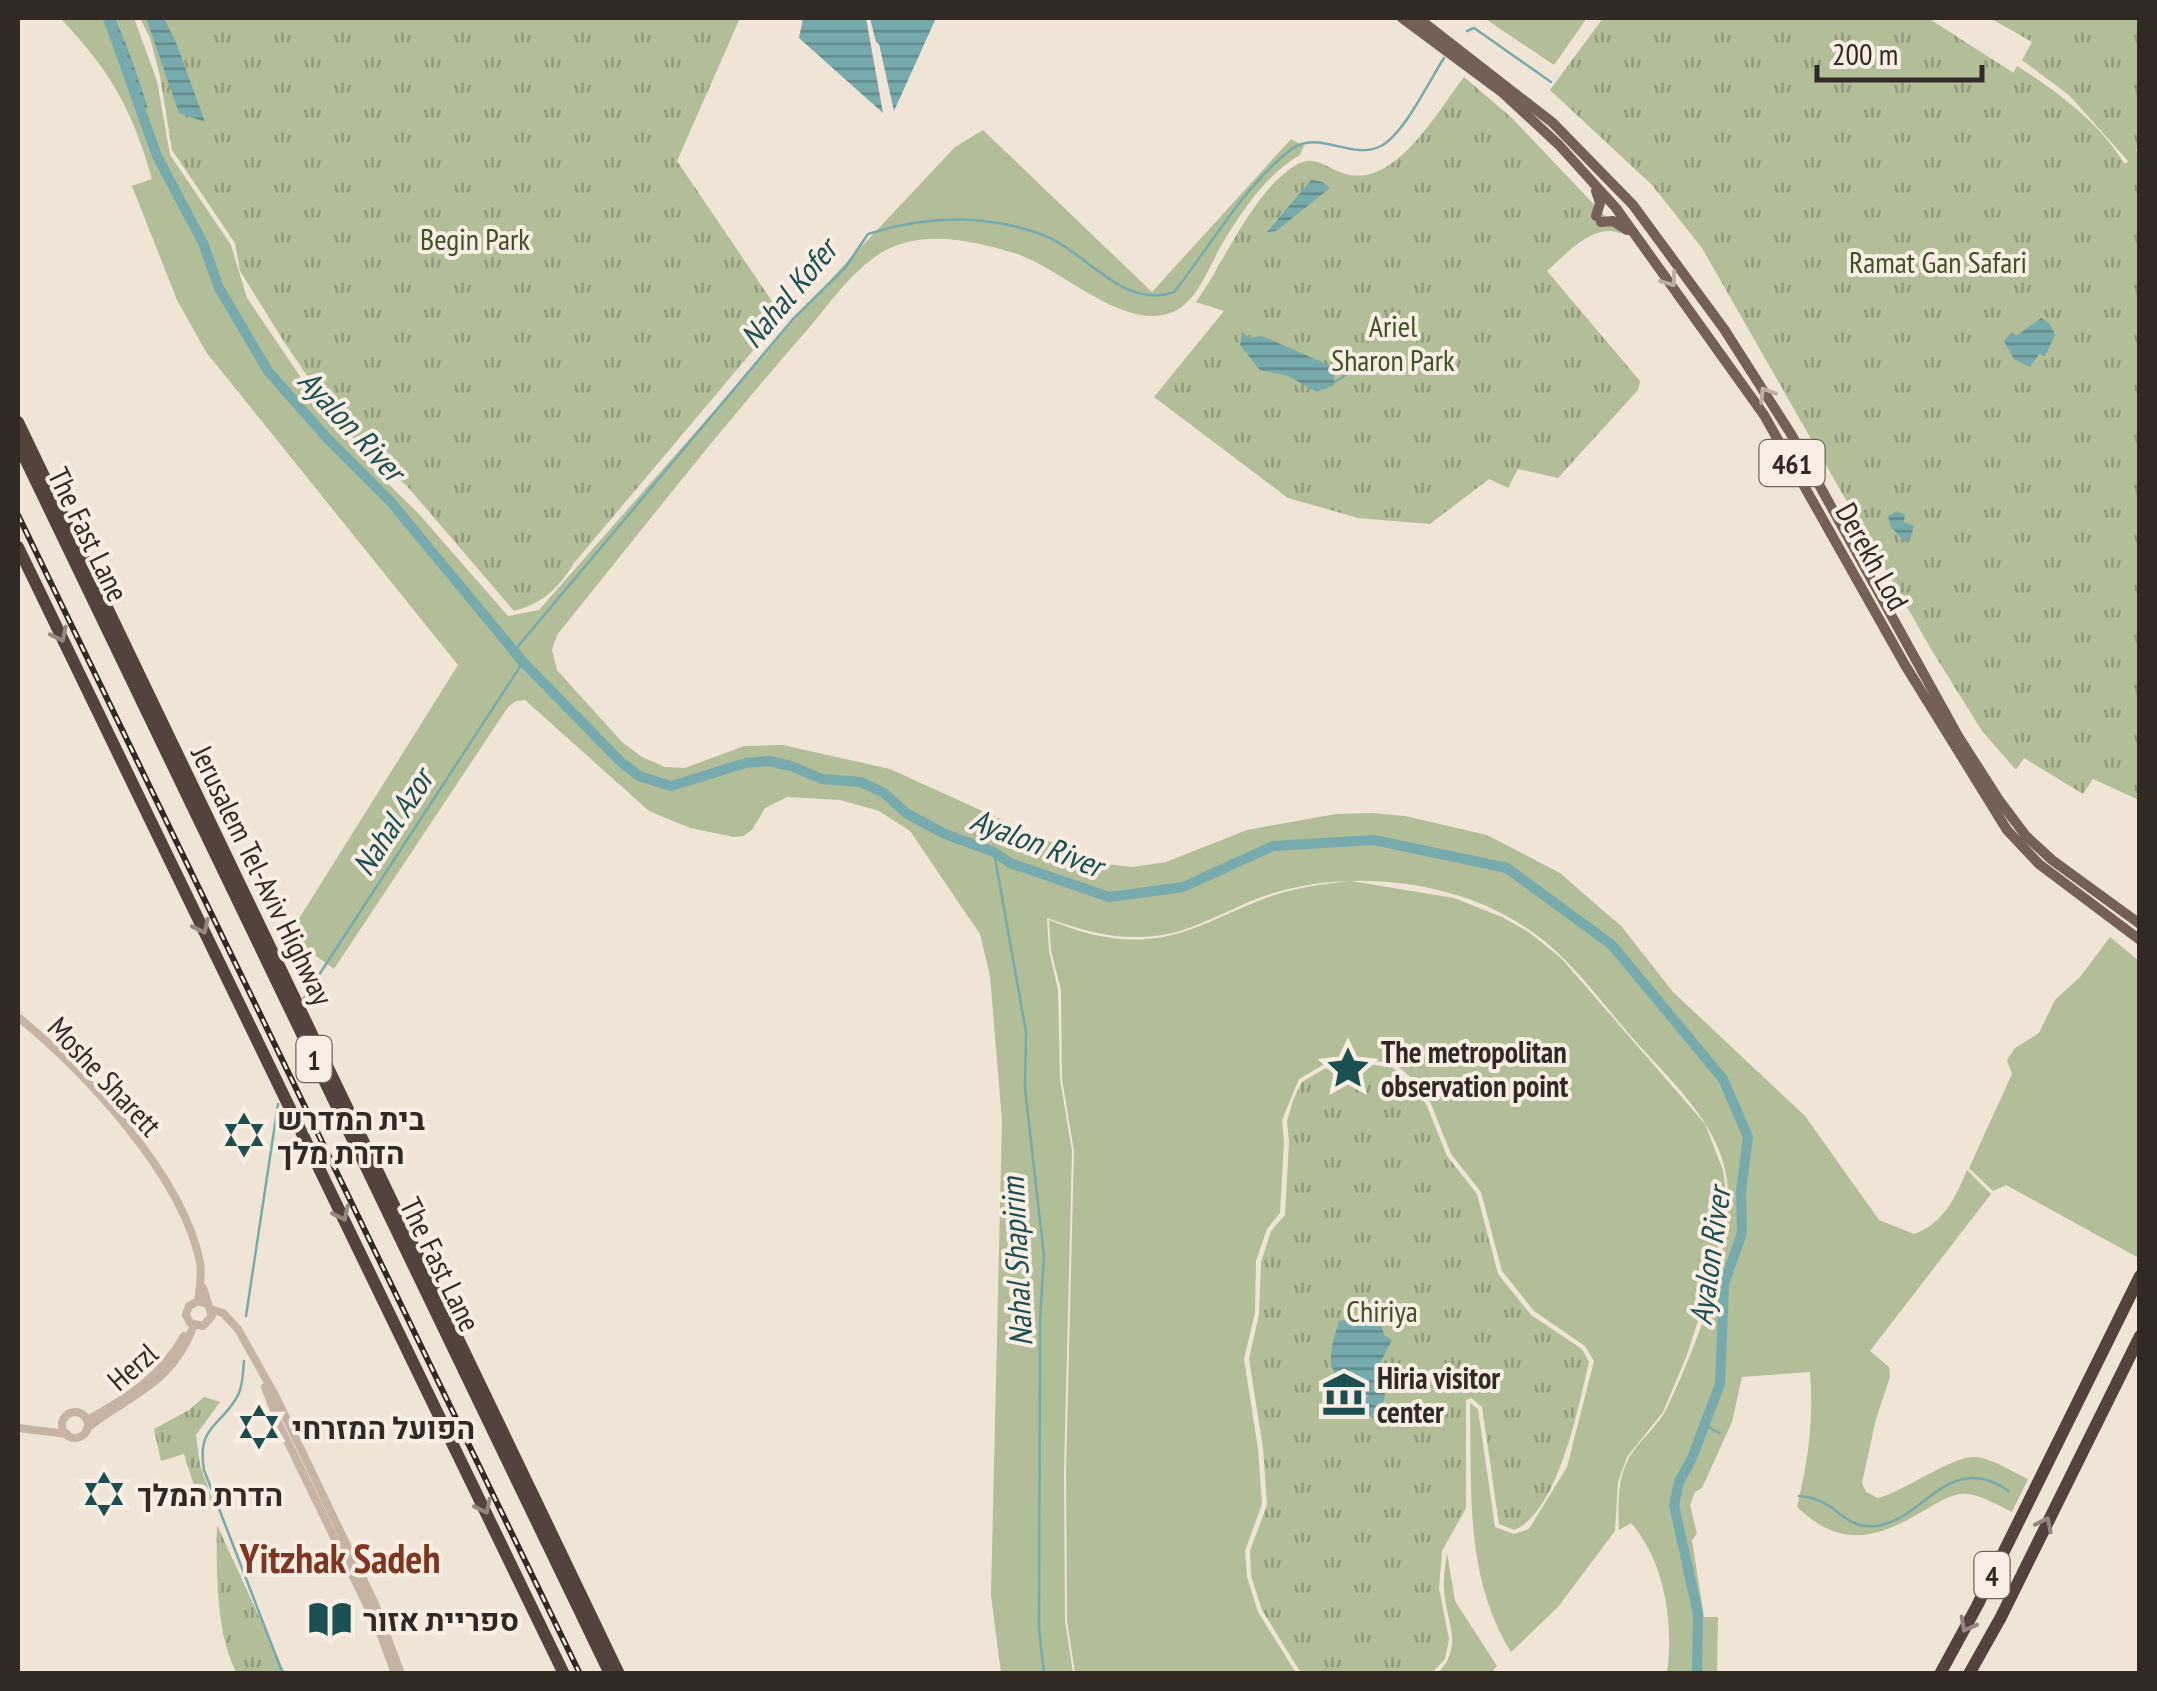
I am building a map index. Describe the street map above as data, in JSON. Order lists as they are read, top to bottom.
{
  "streets": {
    "highway": [
      "The Fast Lane",
      "Jerusalem Tel-Aviv Highway",
      "1",
      "4"
    ],
    "main road": ["461", "Derekh Lod"],
    "street": ["Moshe Sharett", "Herzl"]
  },
  "crossings": [
    ["Moshe Sharett", "Herzl"]
  ],
  "districts": ["Yitzhak Sadeh"],
  "water": [
    "Nahal Kofer",
    "Ayalon River",
    "Nahal Azor",
    "Nahal Shapirim"
  ],
  "parks": [
    "Begin Park",
    "Ramat Gan Safari",
    "Ariel Sharon Park",
    "Chiriya"
  ],
  "places": {
    "place": ["The metropolitan observation point"],
    "synagogue": ["בית המדרש הדרת מלך", "הפועל המזרחי", "הדרת המלך"],
    "museum": ["Hiria visitor center"],
    "library": ["ספריית אזור"]
  },
  "scale_bar": "200 m"
}
